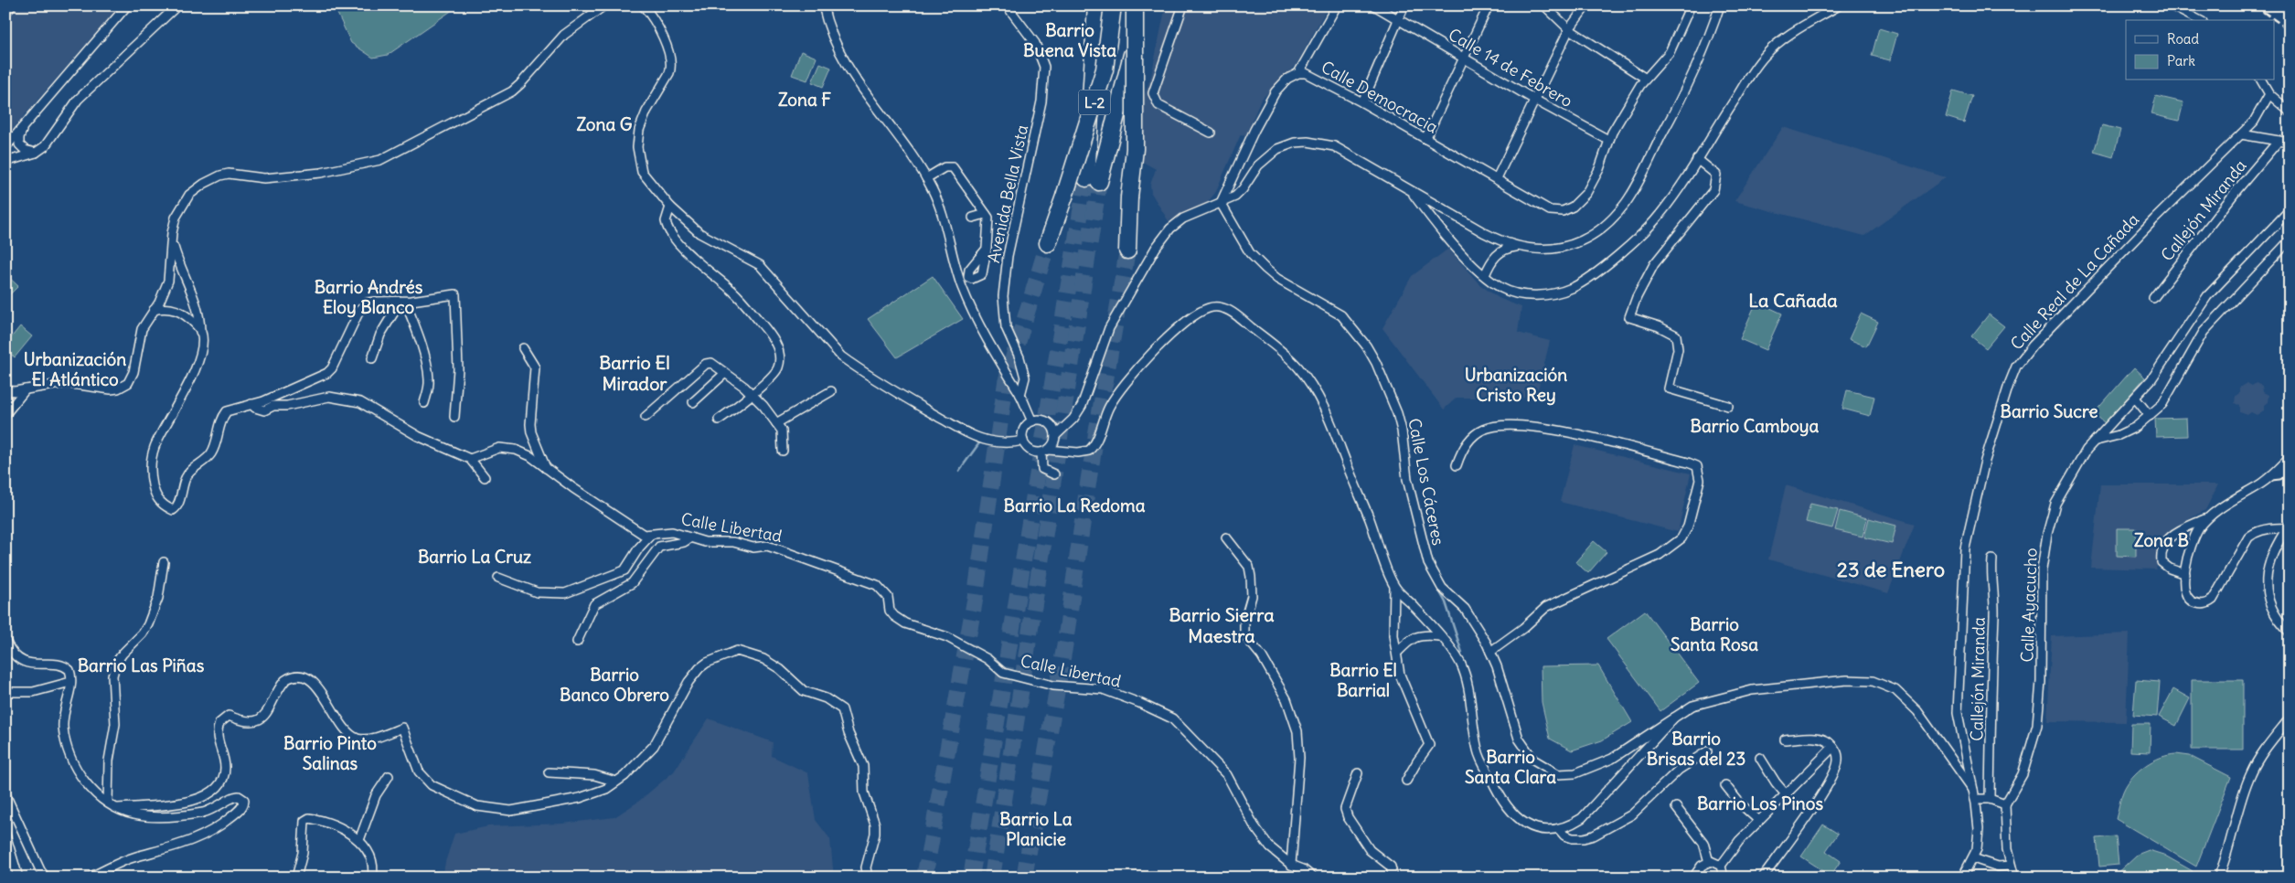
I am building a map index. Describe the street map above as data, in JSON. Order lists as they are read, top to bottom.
{
  "streets": {
    "highway": ["L-2"],
    "street": [
      "Calle 14 de Febrero",
      "Calle Democracia",
      "Avenida Bella Vista",
      "Callejón Miranda",
      "Calle Real de La Cañada",
      "Calle Los Cáceres",
      "Calle Libertad",
      "Calle Ayacucho"
    ]
  },
  "crossings": [
    ["Calle 14 de Febrero", "Calle Democracia"],
    ["Calle Democracia", "Calle Los Cáceres"],
    ["Calle Real de La Cañada", "Calle Los Cáceres"]
  ],
  "districts": [
    "Barrio Buena Vista",
    "Zona F",
    "Zona G",
    "Barrio Andrés Eloy Blanco",
    "La Cañada",
    "Urbanización El Atlántico",
    "Barrio El Mirador",
    "Urbanización Cristo Rey",
    "Barrio Sucre",
    "Barrio Camboya",
    "Barrio La Redoma",
    "Zona B",
    "Barrio La Cruz",
    "23 de Enero",
    "Barrio Sierra Maestra",
    "Barrio Santa Rosa",
    "Barrio Las Piñas",
    "Barrio El Barrial",
    "Barrio Banco Obrero",
    "Barrio Brisas del 23",
    "Barrio Pinto Salinas",
    "Barrio Santa Clara",
    "Barrio Los Pinos",
    "Barrio La Planicie"
  ],
  "legend": ["Road", "Park"]
}
